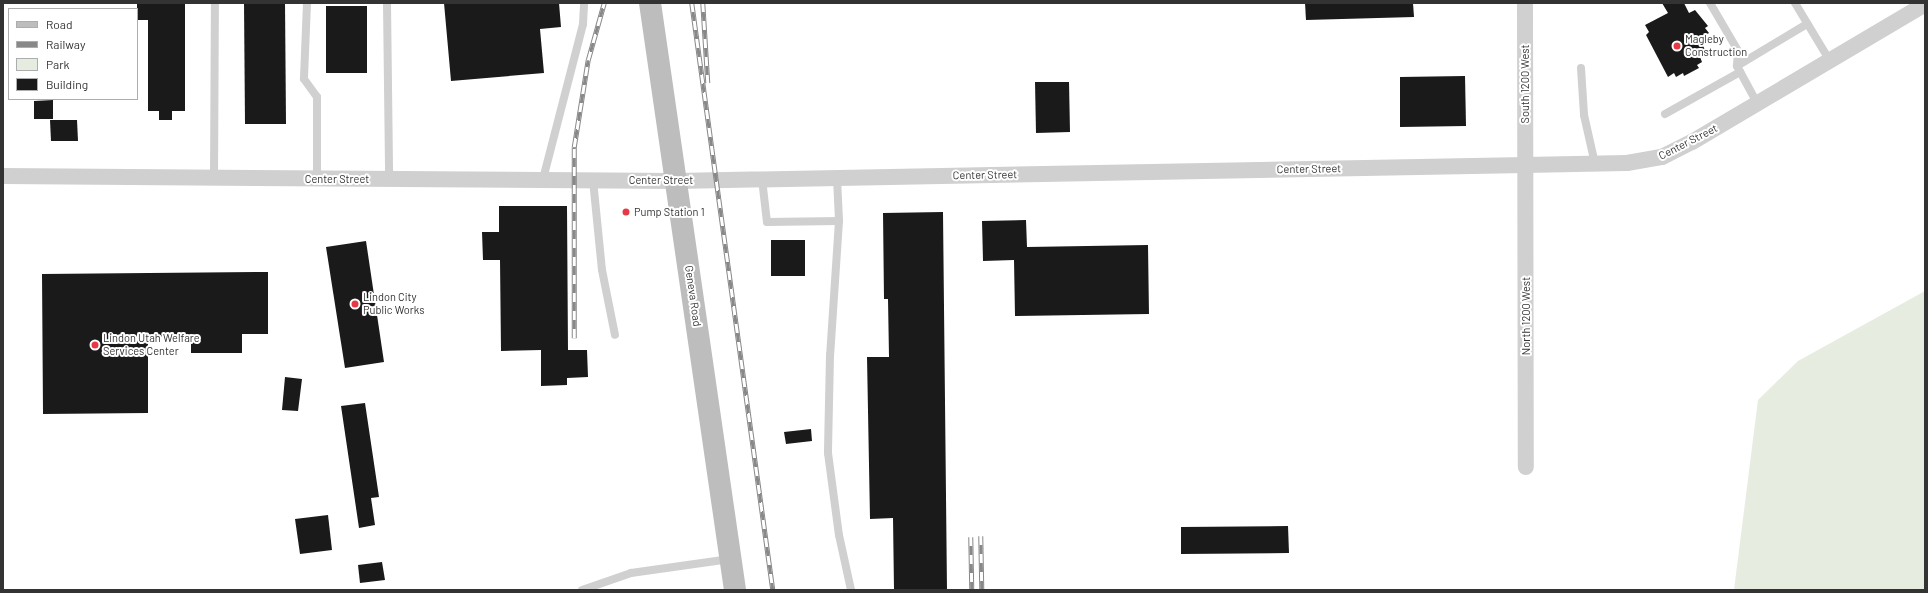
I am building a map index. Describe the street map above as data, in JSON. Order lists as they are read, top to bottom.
{
  "streets": {
    "main road": ["Geneva Road"],
    "street": ["South 1200 West", "Center Street", "North 1200 West"]
  },
  "crossings": [
    ["South 1200 West", "Center Street"],
    ["South 1200 West", "North 1200 West"],
    ["Center Street", "Geneva Road"],
    ["Center Street", "North 1200 West"]
  ],
  "places": [
    "Magleby Construction",
    "Pump Station 1",
    "Lindon City Public Works",
    "Lindon Utah Welfare Services Center"
  ],
  "legend": [
    "Road",
    "Railway",
    "Park",
    "Building"
  ]
}
